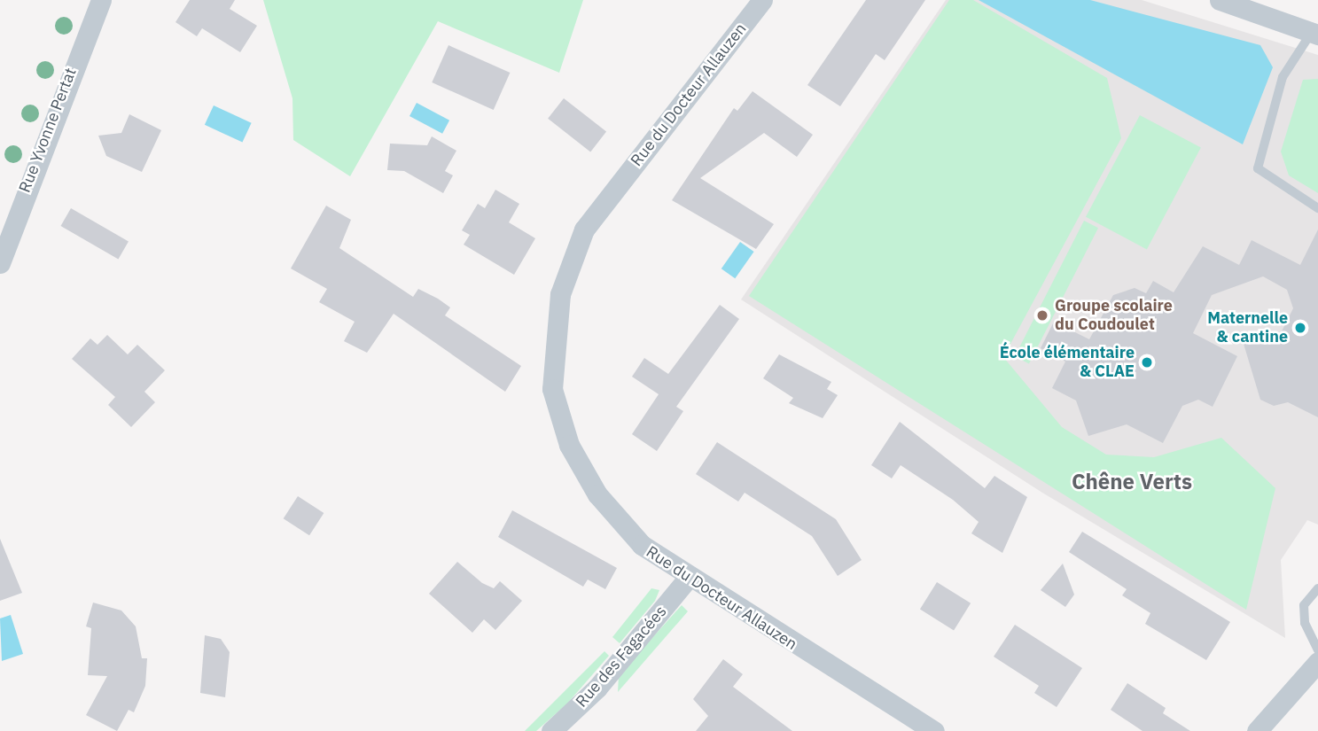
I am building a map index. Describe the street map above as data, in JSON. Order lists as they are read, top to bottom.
{
  "streets": {
    "street": ["Rue du Docteur Allauzen", "Rue Yvonne Pertat", "Rue des Fagacées"]
  },
  "crossings": [
    ["Rue du Docteur Allauzen", "Rue des Fagacées"]
  ],
  "districts": ["Chêne Verts"],
  "places": ["Groupe scolaire du Coudoulet", "Maternelle & cantine", "École élémentaire & CLAE"]
}
